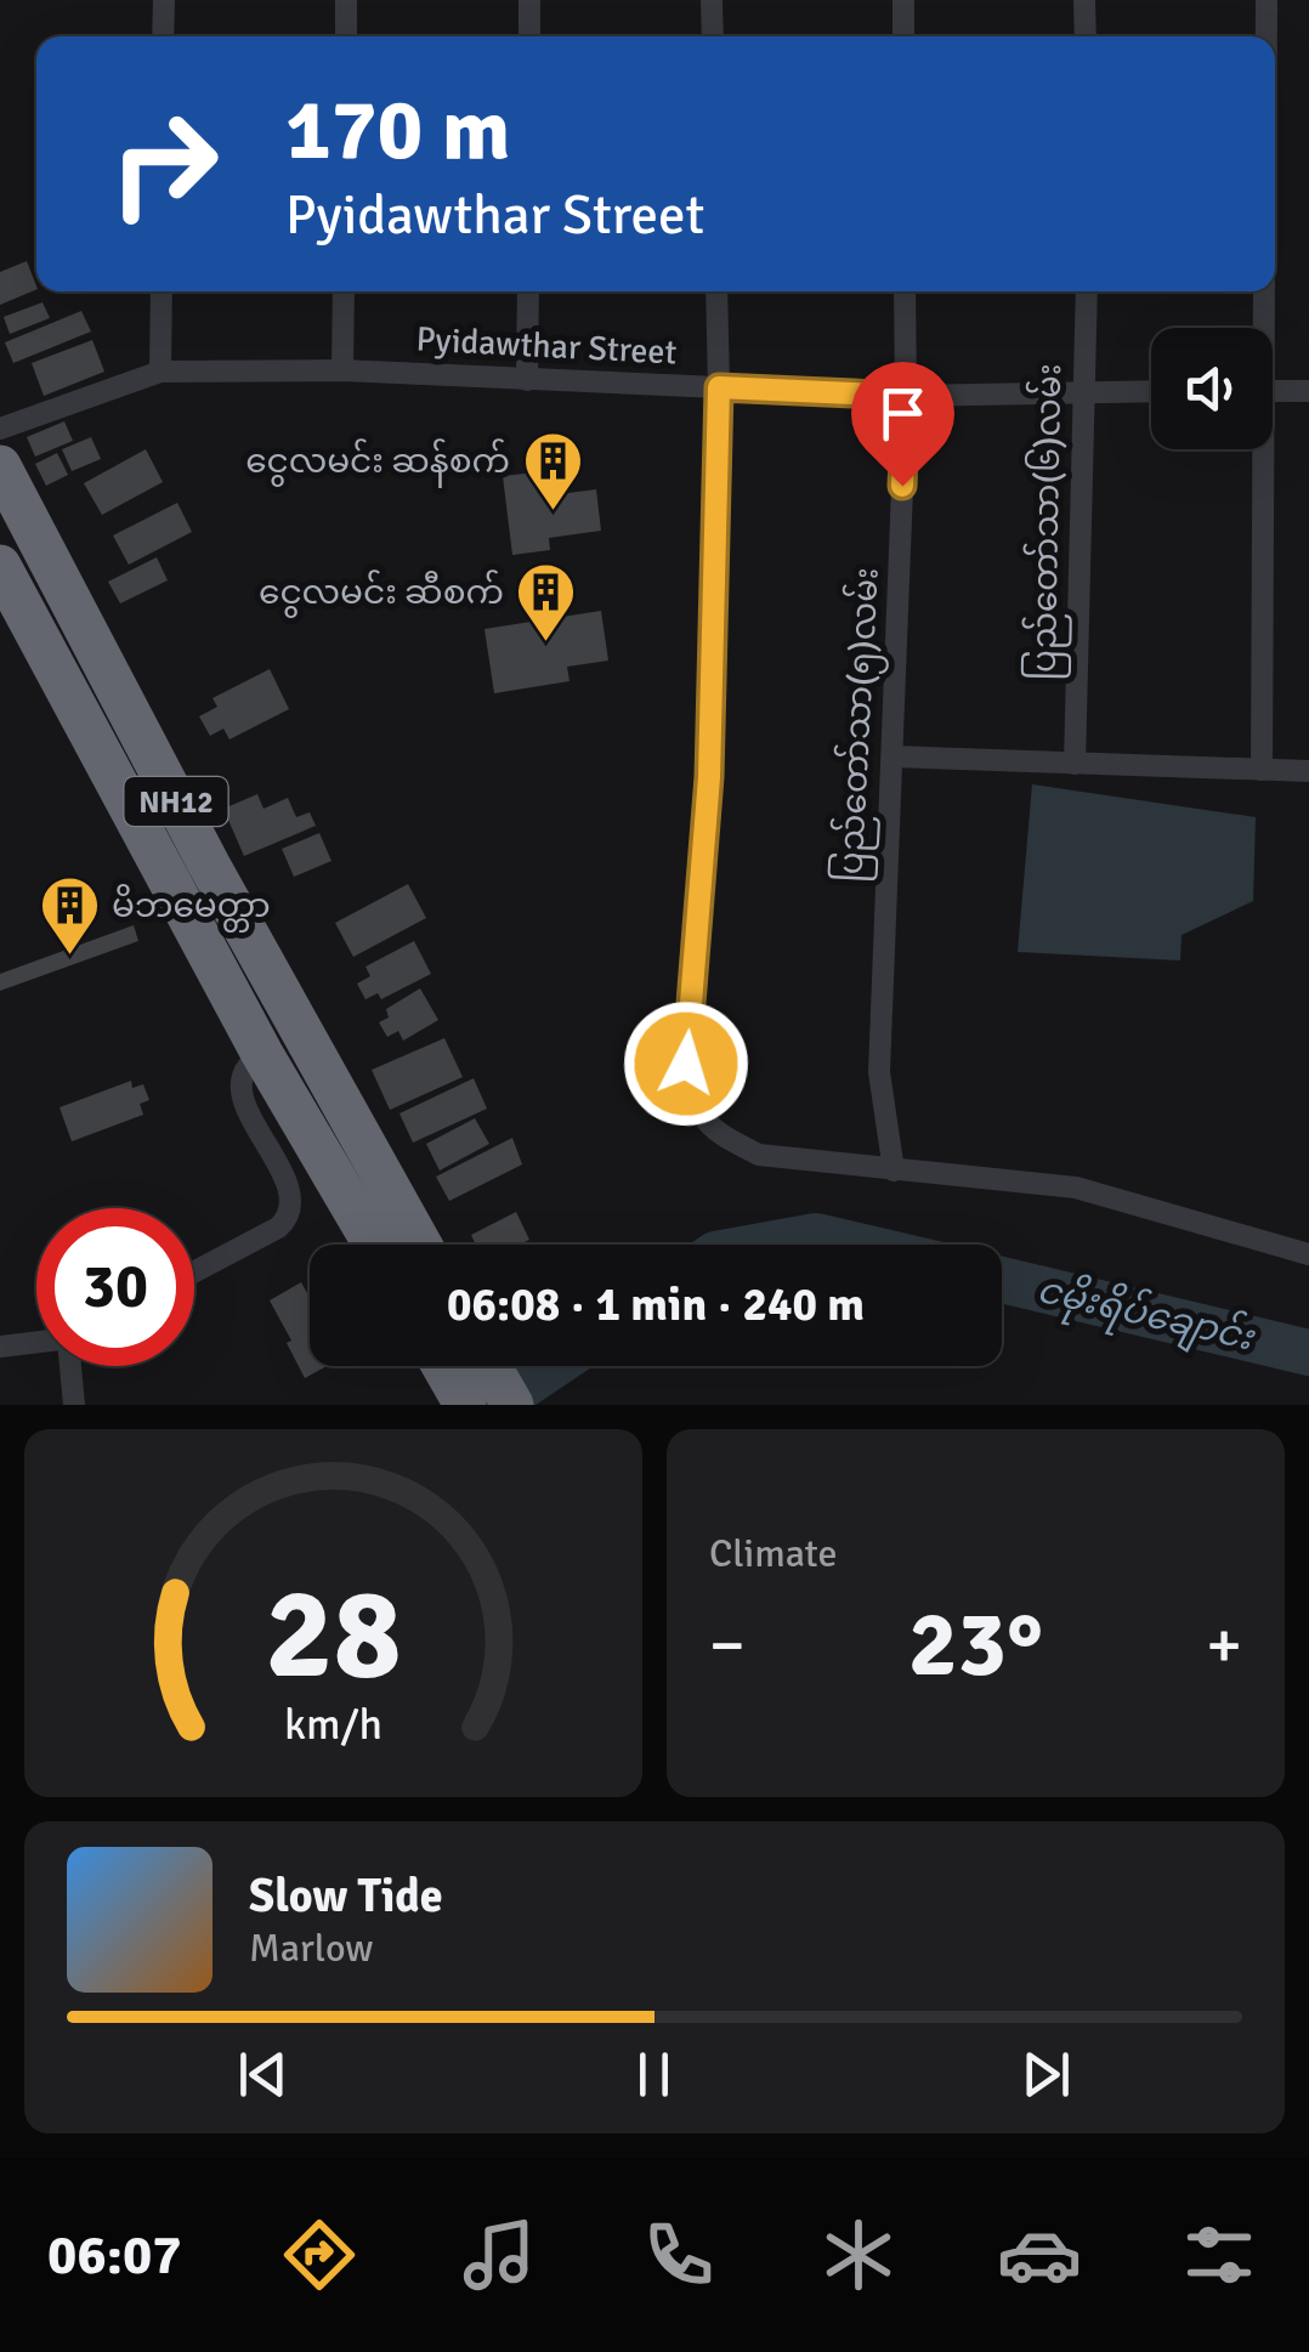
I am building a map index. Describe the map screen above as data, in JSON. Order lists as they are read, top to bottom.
{
  "streets": {
    "highway": ["NH12"],
    "street": ["Pyidawthar Street", "ပြည်တော်သာ(၆)လမ်း", "ပြည်တော်သာ(၅)လမ်း"]
  },
  "crossings": [
    ["Pyidawthar Street", "ပြည်တော်သာ(၆)လမ်း"],
    ["Pyidawthar Street", "ပြည်တော်သာ(၅)လမ်း"]
  ],
  "water": ["ငမိုးရိပ်ချောင်း"],
  "places": {
    "building": ["ငွေလမင်း ဆန်စက်", "ငွေလမင်း ဆီစက်", "မိဘမေတ္တာ"]
  },
  "page": {
    "turn": ["170 m", "Pyidawthar Street"],
    "limit": "30",
    "trip": "06:08 · 1 min · 240 m",
    "tile": "Climate",
    "heat": ["−", "23°", "+"],
    "song": ["Slow Tide", "Marlow"],
    "tabs": "06:07",
    "gauge": ["28", "km/h"]
  }
}
